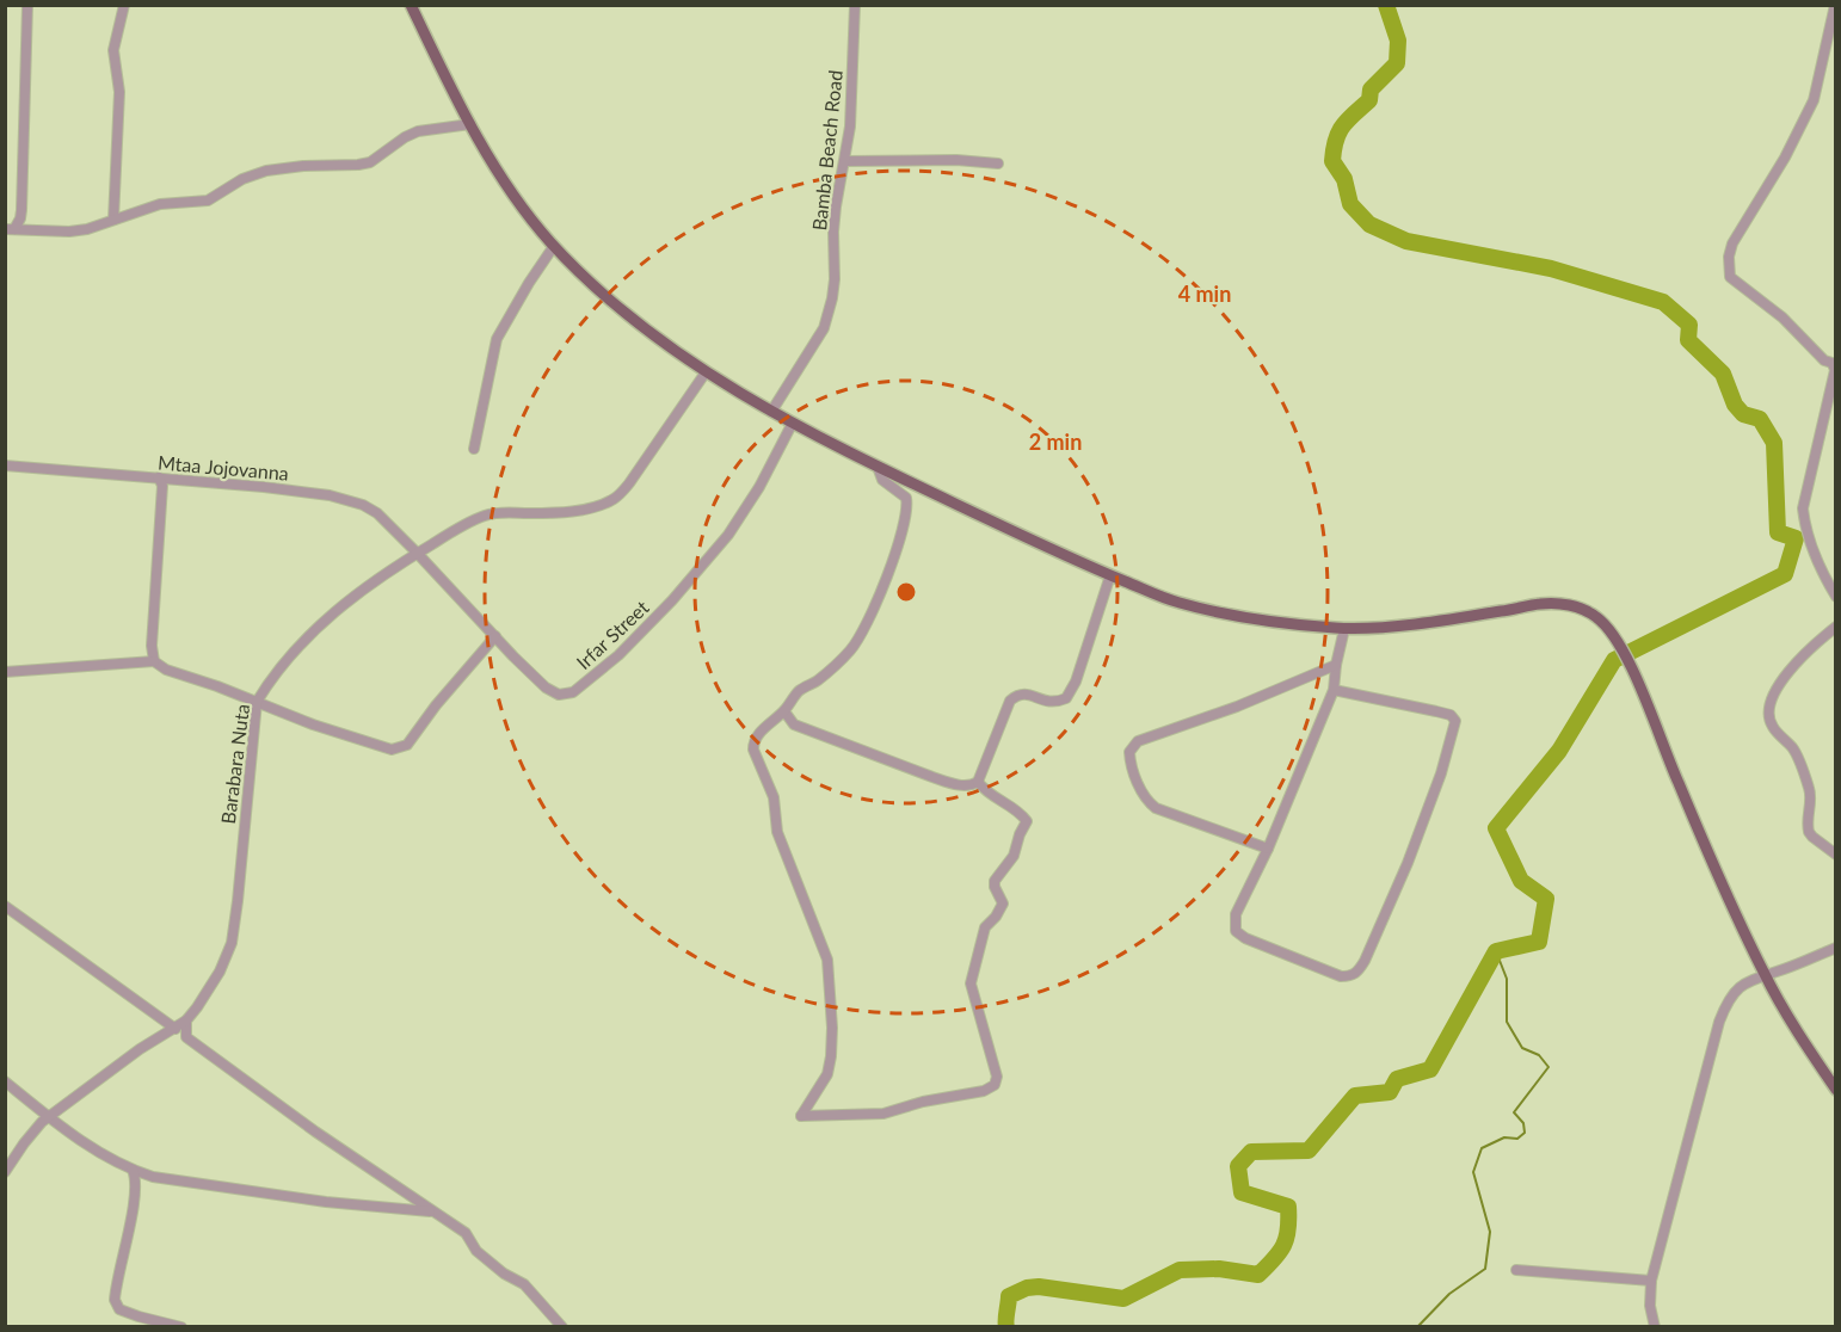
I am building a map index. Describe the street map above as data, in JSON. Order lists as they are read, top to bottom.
{
  "streets": {
    "street": [
      "Bamba Beach Road",
      "Mtaa Jojovanna",
      "Irfar Street",
      "Barabara Nuta"
    ]
  },
  "crossings": [
    ["Mtaa Jojovanna", "Irfar Street"],
    ["Mtaa Jojovanna", "Barabara Nuta"],
    ["Irfar Street", "Barabara Nuta"]
  ],
  "rings": ["4 min", "2 min"]
}
